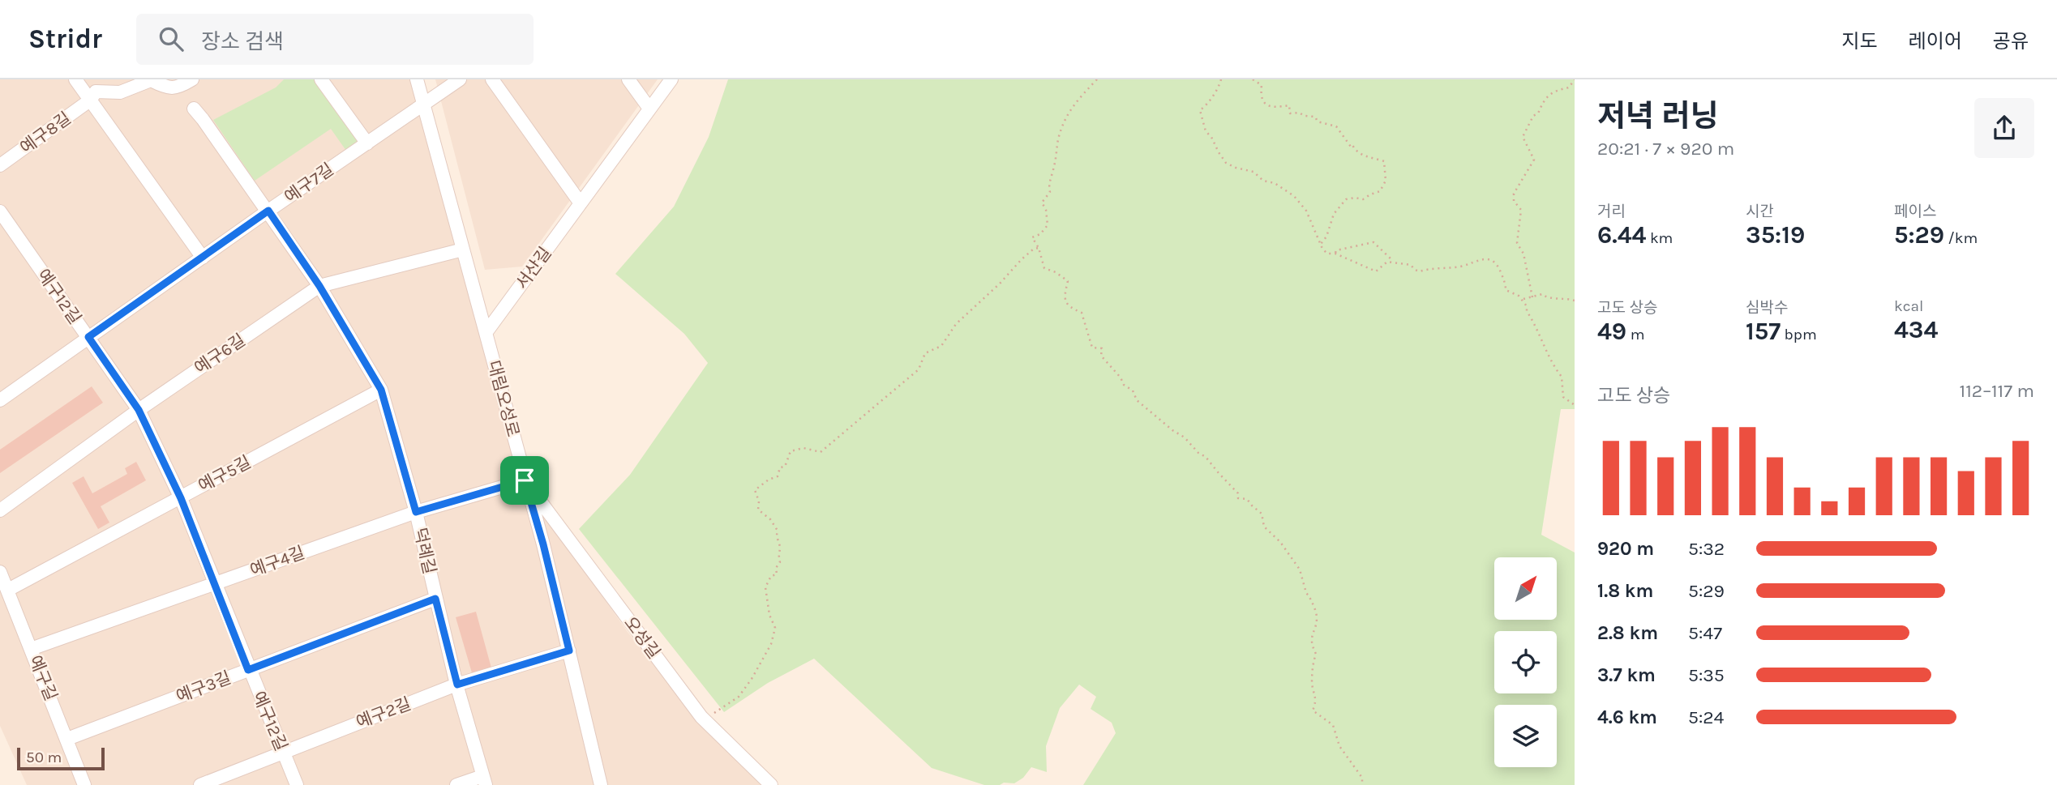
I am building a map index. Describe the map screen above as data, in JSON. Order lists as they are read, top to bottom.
{
  "streets": {
    "street": [
      "예구8길",
      "예구7길",
      "서산길",
      "예구12길",
      "예구6길",
      "대림오성로",
      "예구5길",
      "덕례길",
      "예구4길",
      "오성길",
      "예구길",
      "예구3길",
      "예구2길"
    ]
  },
  "crossings": [
    ["예구7길", "예구12길"],
    ["예구7길", "대림오성로"],
    ["예구7길", "덕례길"],
    ["서산길", "대림오성로"],
    ["예구12길", "예구6길"],
    ["예구12길", "예구5길"],
    ["예구12길", "예구4길"],
    ["예구12길", "예구3길"],
    ["예구12길", "예구2길"],
    ["예구6길", "대림오성로"],
    ["예구6길", "덕례길"],
    ["대림오성로", "예구4길"],
    ["대림오성로", "오성길"],
    ["대림오성로", "예구2길"],
    ["예구5길", "덕례길"],
    ["예구5길", "예구길"],
    ["덕례길", "예구4길"],
    ["덕례길", "예구3길"],
    ["덕례길", "예구2길"],
    ["예구4길", "오성길"],
    ["예구4길", "예구길"],
    ["예구길", "예구3길"]
  ],
  "scale_bar": "50 m",
  "north": "top right",
  "page": {
    "header": "Stridr",
    "search": "장소 검색",
    "nav": ["지도", "레이어", "공유"],
    "heading": ["저녁 러닝", "20:21 · 7 × 920 m"],
    "stats": [
      ["거리", "6.44 km"],
      ["시간", "35:19"],
      ["페이스", "5:29 /km"],
      ["고도 상승", "49 m"],
      ["심박수", "157 bpm"],
      ["kcal", "434"]
    ],
    "chart": ["고도 상승", "112–117 m"],
    "list": [
      {
        "name": "920 m",
        "note": "5:32"
      },
      {
        "name": "1.8 km",
        "note": "5:29"
      },
      {
        "name": "2.8 km",
        "note": "5:47"
      },
      {
        "name": "3.7 km",
        "note": "5:35"
      },
      {
        "name": "4.6 km",
        "note": "5:24"
      }
    ],
    "scale": "50 m"
  }
}
